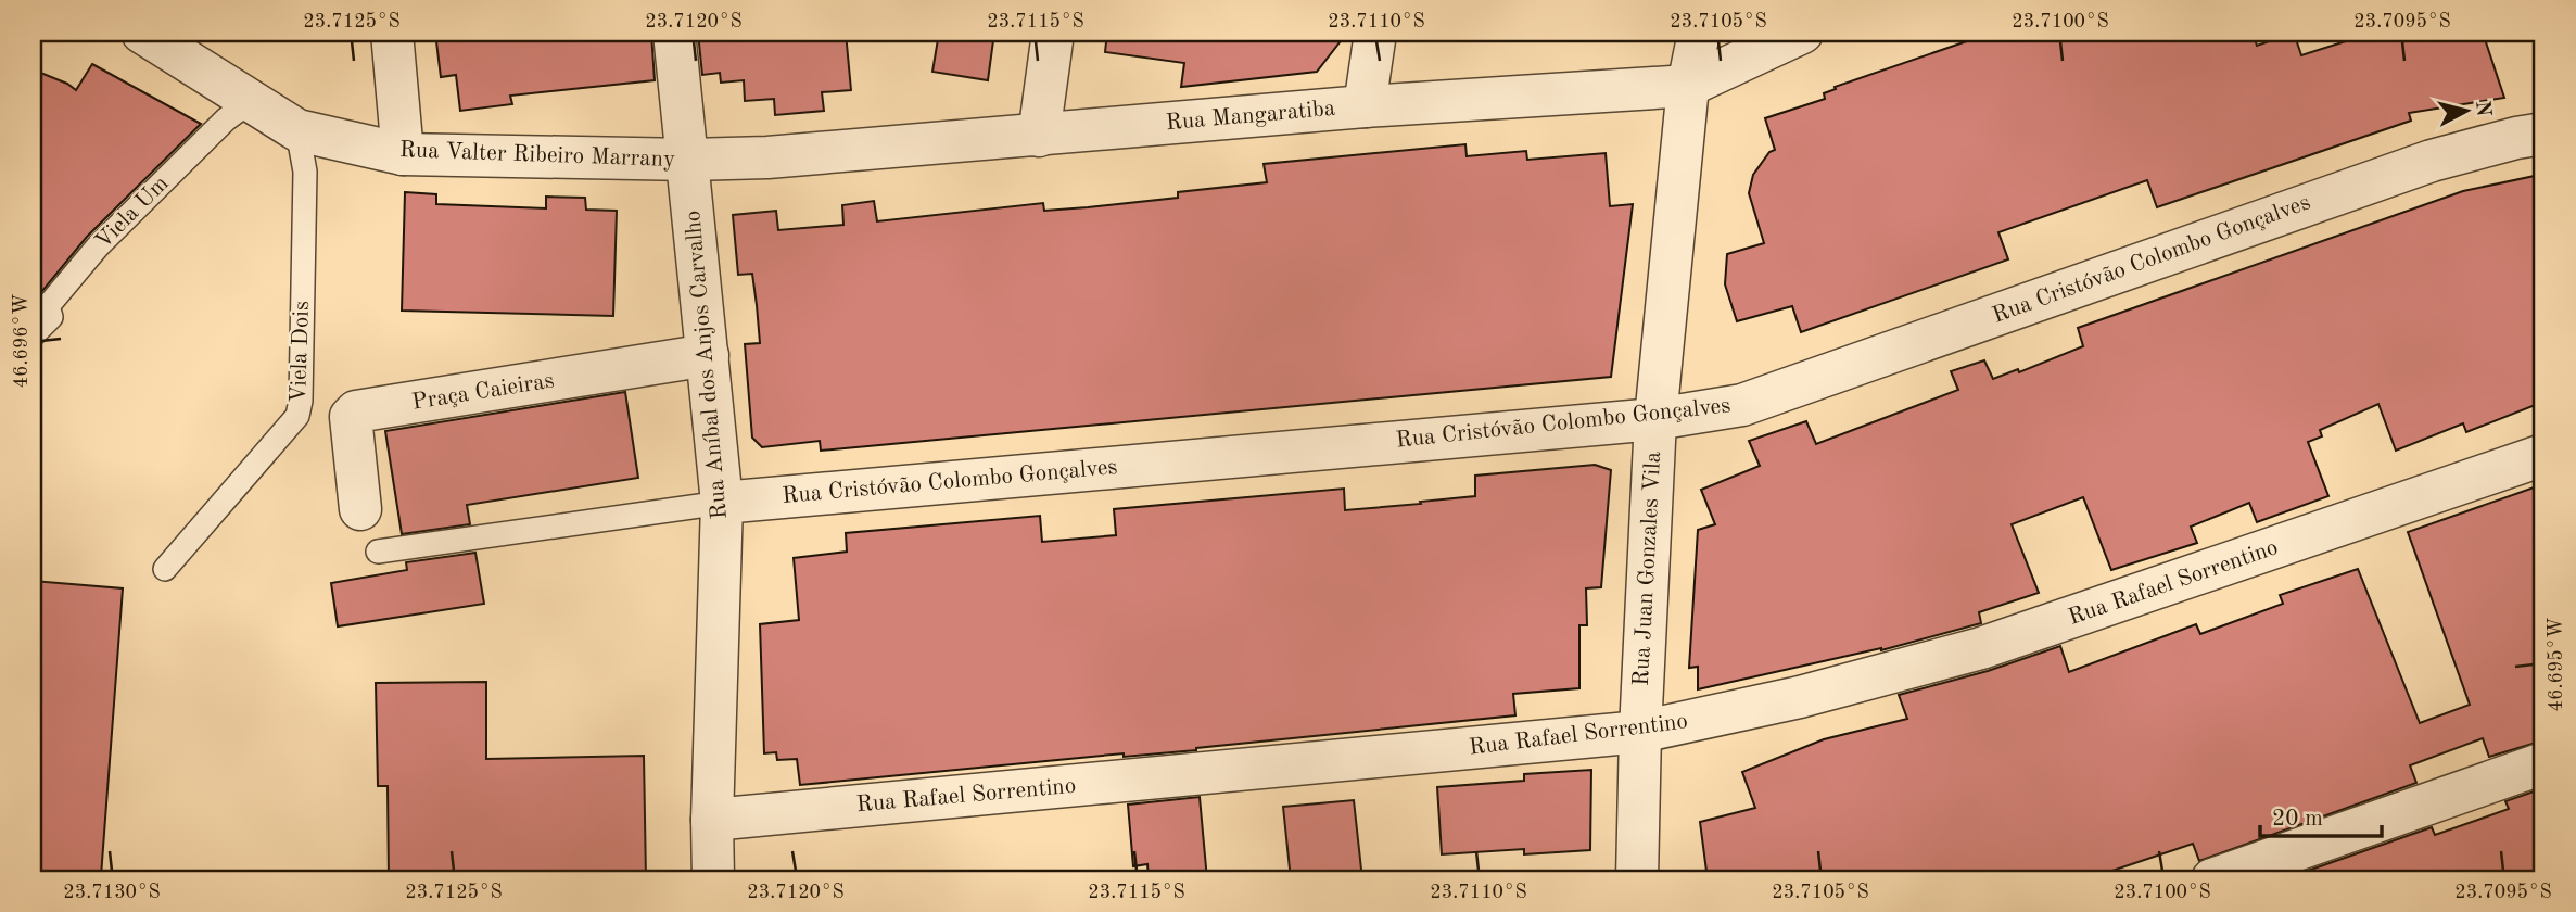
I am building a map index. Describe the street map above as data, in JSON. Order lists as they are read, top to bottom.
{
  "streets": {
    "street": [
      "Rua Mangaratiba",
      "Rua Valter Ribeiro Marrany",
      "Rua Cristóvão Colombo Gonçalves",
      "Rua Aníbal dos Anjos Carvalho",
      "Praça Caieiras",
      "Rua Juan Gonzales Vila",
      "Rua Rafael Sorrentino"
    ],
    "lane": ["Viela Um", "Viela Dois"]
  },
  "crossings": [
    ["Rua Mangaratiba", "Rua Valter Ribeiro Marrany"],
    ["Rua Mangaratiba", "Rua Aníbal dos Anjos Carvalho"],
    ["Rua Mangaratiba", "Rua Juan Gonzales Vila"],
    ["Rua Valter Ribeiro Marrany", "Viela Um"],
    ["Rua Valter Ribeiro Marrany", "Viela Dois"],
    ["Rua Valter Ribeiro Marrany", "Rua Aníbal dos Anjos Carvalho"],
    ["Rua Cristóvão Colombo Gonçalves", "Rua Aníbal dos Anjos Carvalho"],
    ["Rua Cristóvão Colombo Gonçalves", "Rua Juan Gonzales Vila"],
    ["Rua Aníbal dos Anjos Carvalho", "Praça Caieiras"],
    ["Rua Aníbal dos Anjos Carvalho", "Rua Rafael Sorrentino"],
    ["Rua Juan Gonzales Vila", "Rua Rafael Sorrentino"]
  ],
  "scale_bar": "20 m",
  "north": "right",
  "coordinates": [
    "23.7125°S",
    "23.7120°S",
    "23.7115°S",
    "23.7110°S",
    "23.7105°S",
    "23.7100°S",
    "23.7095°S",
    "46.696°W",
    "46.695°W",
    "23.7130°S"
  ]
}
